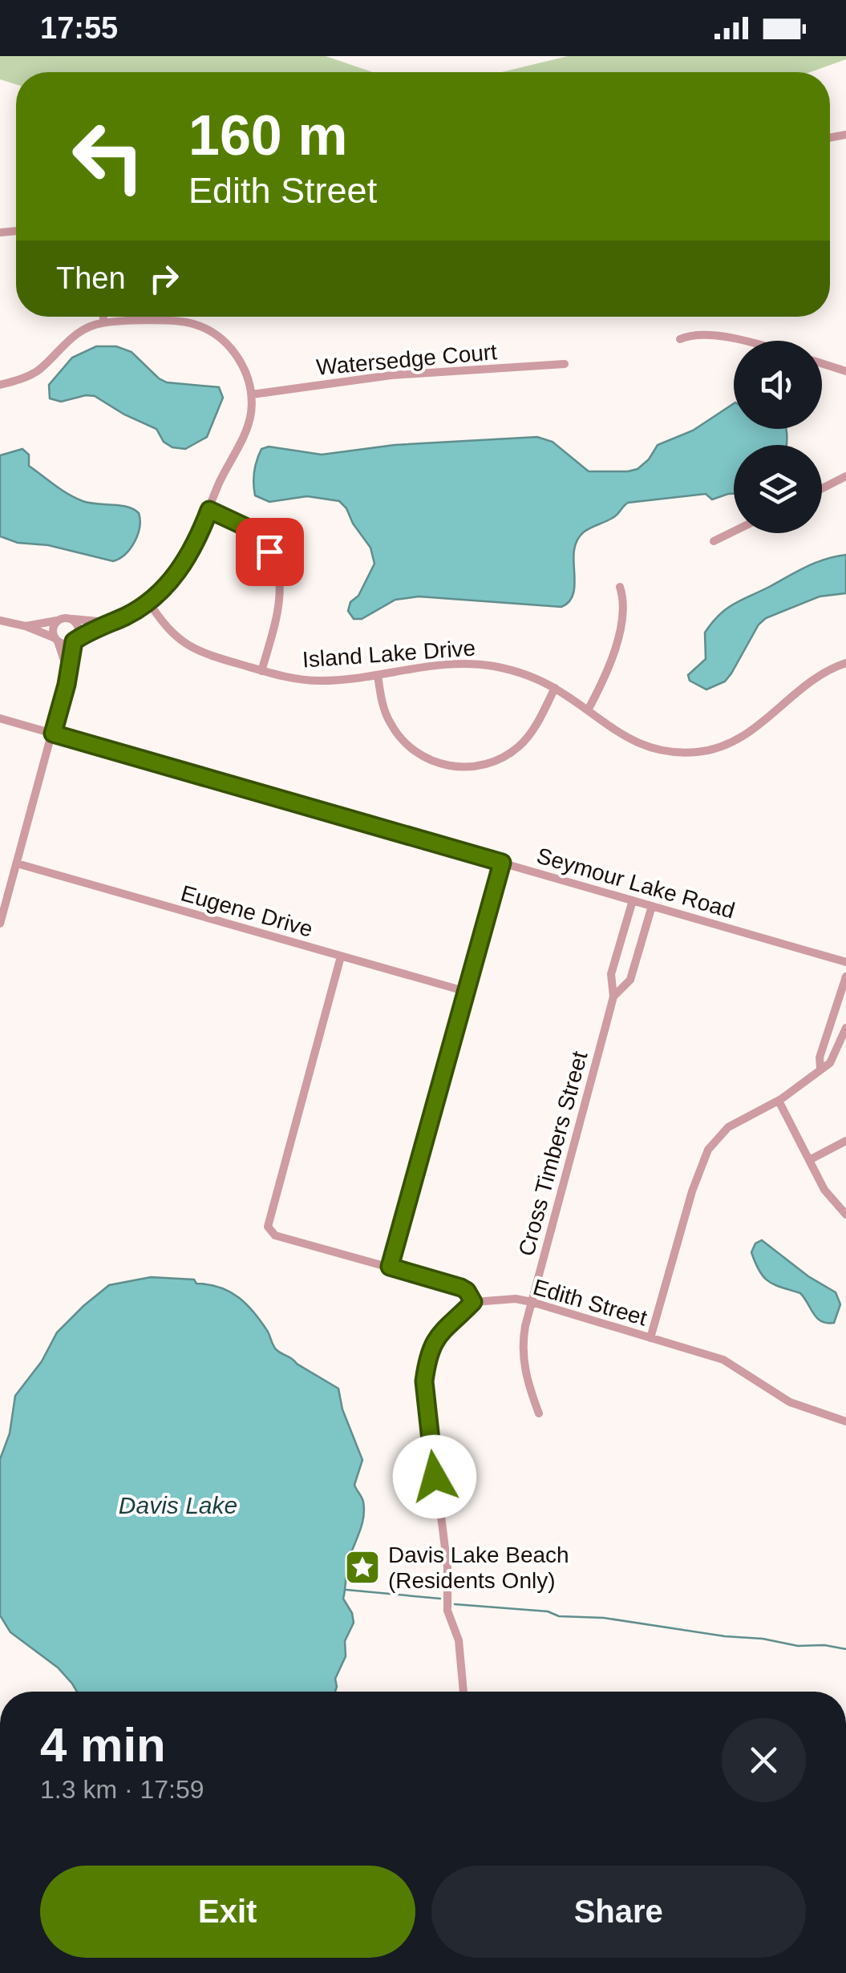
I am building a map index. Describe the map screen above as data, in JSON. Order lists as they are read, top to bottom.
{
  "streets": {
    "street": [
      "Watersedge Court",
      "Island Lake Drive",
      "Seymour Lake Road",
      "Eugene Drive",
      "Cross Timbers Street",
      "Edith Street"
    ]
  },
  "crossings": [
    ["Seymour Lake Road", "Cross Timbers Street"],
    ["Cross Timbers Street", "Edith Street"]
  ],
  "water": ["Davis Lake"],
  "places": {
    "place": ["Davis Lake Beach (Residents Only)"]
  },
  "page": {
    "status": "17:55",
    "turn": ["160 m", "Edith Street"],
    "then": "Then",
    "heading": ["4 min", "1.3 km · 17:59"],
    "buttons": ["Exit", "Share"]
  }
}
